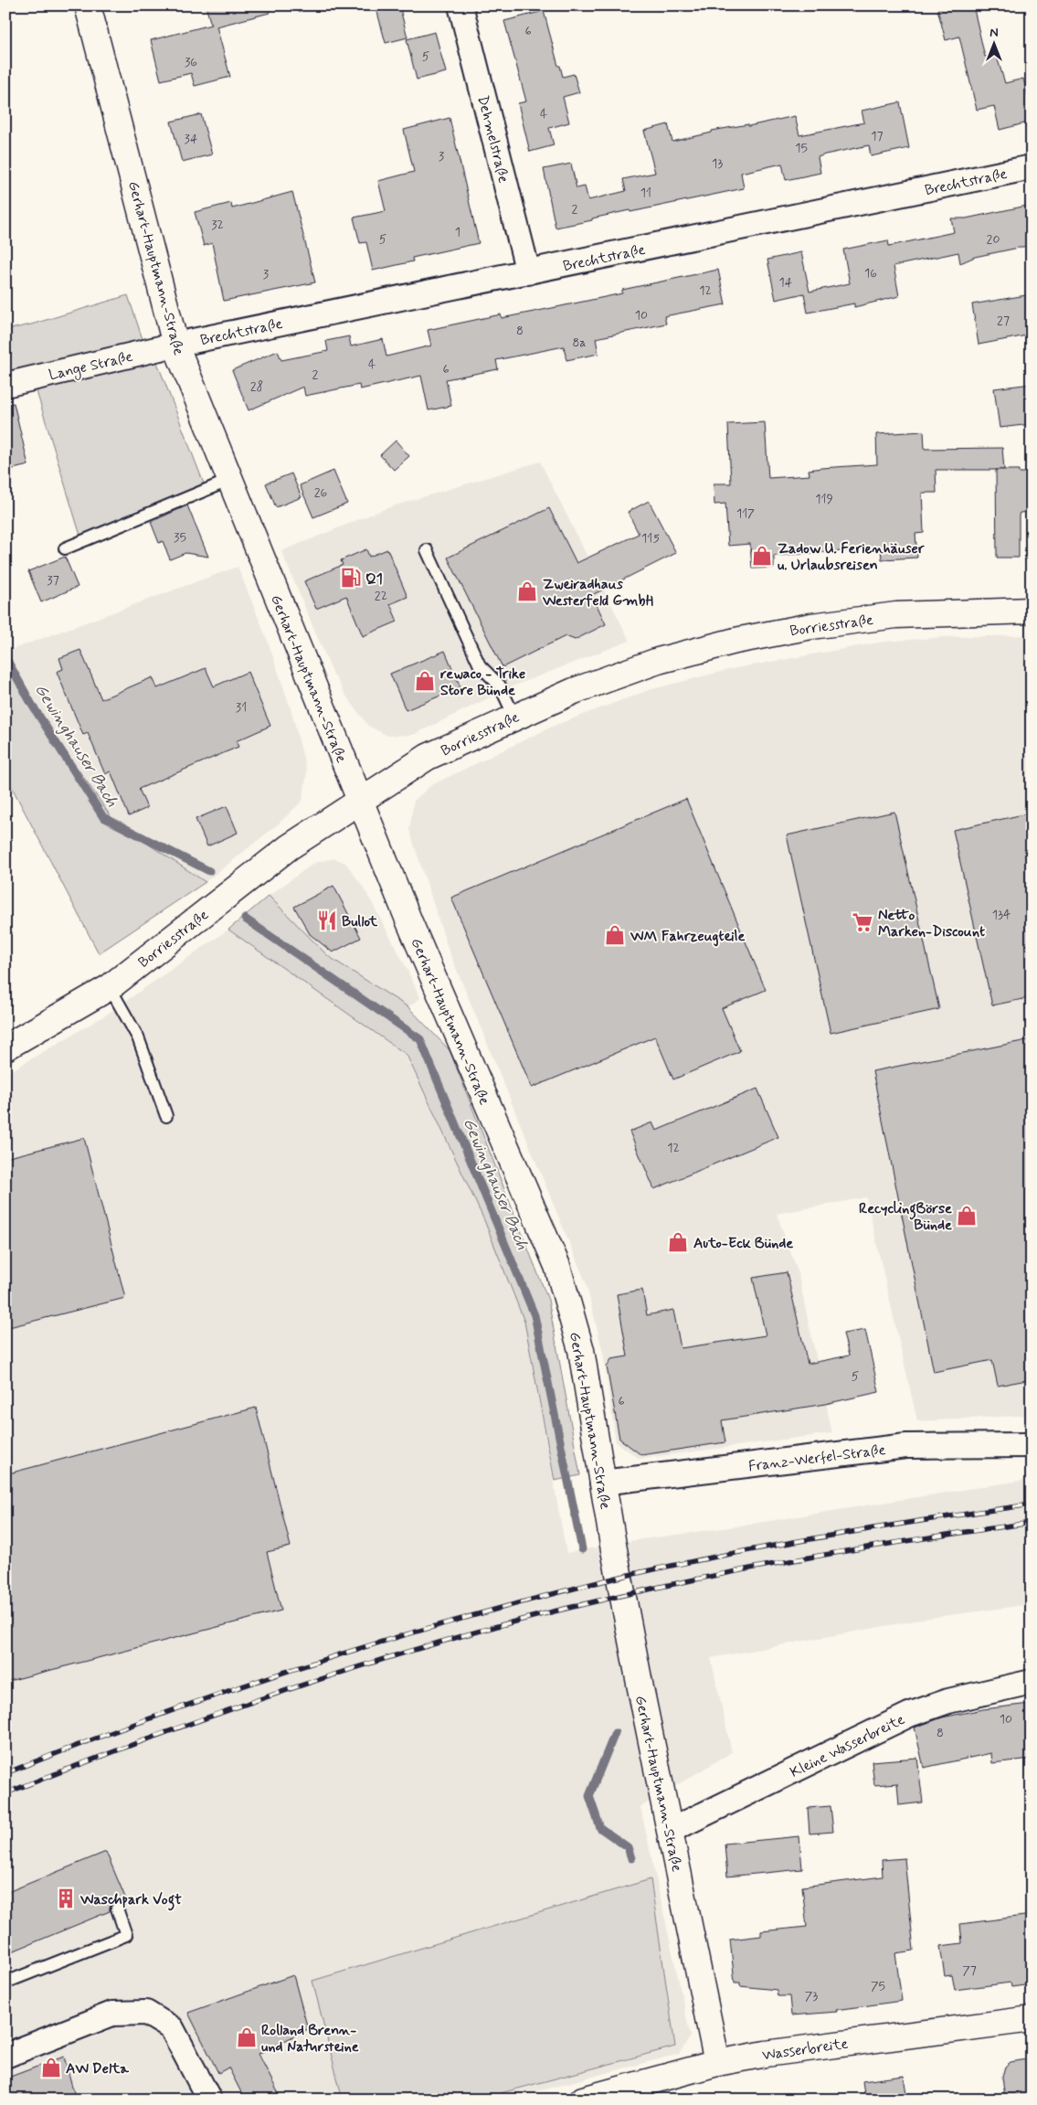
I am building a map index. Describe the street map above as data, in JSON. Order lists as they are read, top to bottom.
{
  "streets": {
    "street": [
      "Dehmelstraße",
      "Brechtstraße",
      "Gerhart-Hauptmann-Straße",
      "Lange Straße",
      "Borriesstraße",
      "Franz-Werfel-Straße",
      "Kleine Wasserbreite",
      "Wasserbreite"
    ]
  },
  "crossings": [
    ["Dehmelstraße", "Brechtstraße"],
    ["Brechtstraße", "Gerhart-Hauptmann-Straße"],
    ["Brechtstraße", "Lange Straße"],
    ["Gerhart-Hauptmann-Straße", "Lange Straße"],
    ["Gerhart-Hauptmann-Straße", "Borriesstraße"],
    ["Gerhart-Hauptmann-Straße", "Franz-Werfel-Straße"],
    ["Gerhart-Hauptmann-Straße", "Kleine Wasserbreite"],
    ["Gerhart-Hauptmann-Straße", "Wasserbreite"]
  ],
  "water": ["Gewinghauser Bach"],
  "places": {
    "shop": [
      "Zadow U. Ferienhäuser u. Urlaubsreisen",
      "Zweiradhaus Westerfeld GmbH",
      "rewaco - Trike Store Bünde",
      "WM Fahrzeugteile",
      "RecyclingBörse Bünde",
      "Auto-Eck Bünde",
      "Rolland Brenn- und Natursteine",
      "AW Delta"
    ],
    "fuel station": ["Q1"],
    "restaurant": ["Bullot"],
    "supermarket": ["Netto Marken-Discount"],
    "building": ["Waschpark Vogt"]
  },
  "house_numbers": [
    "6",
    "5",
    "36",
    "4",
    "17",
    "34",
    "15",
    "3",
    "13",
    "11",
    "2",
    "32",
    "1",
    "5",
    "20",
    "16",
    "3",
    "14",
    "12",
    "10",
    "27",
    "8",
    "8a",
    "4",
    "6",
    "2",
    "28",
    "26",
    "119",
    "117",
    "35",
    "115",
    "37",
    "22",
    "31",
    "134",
    "12",
    "5",
    "6",
    "10",
    "8",
    "77",
    "75",
    "73"
  ],
  "north": "top"
}
